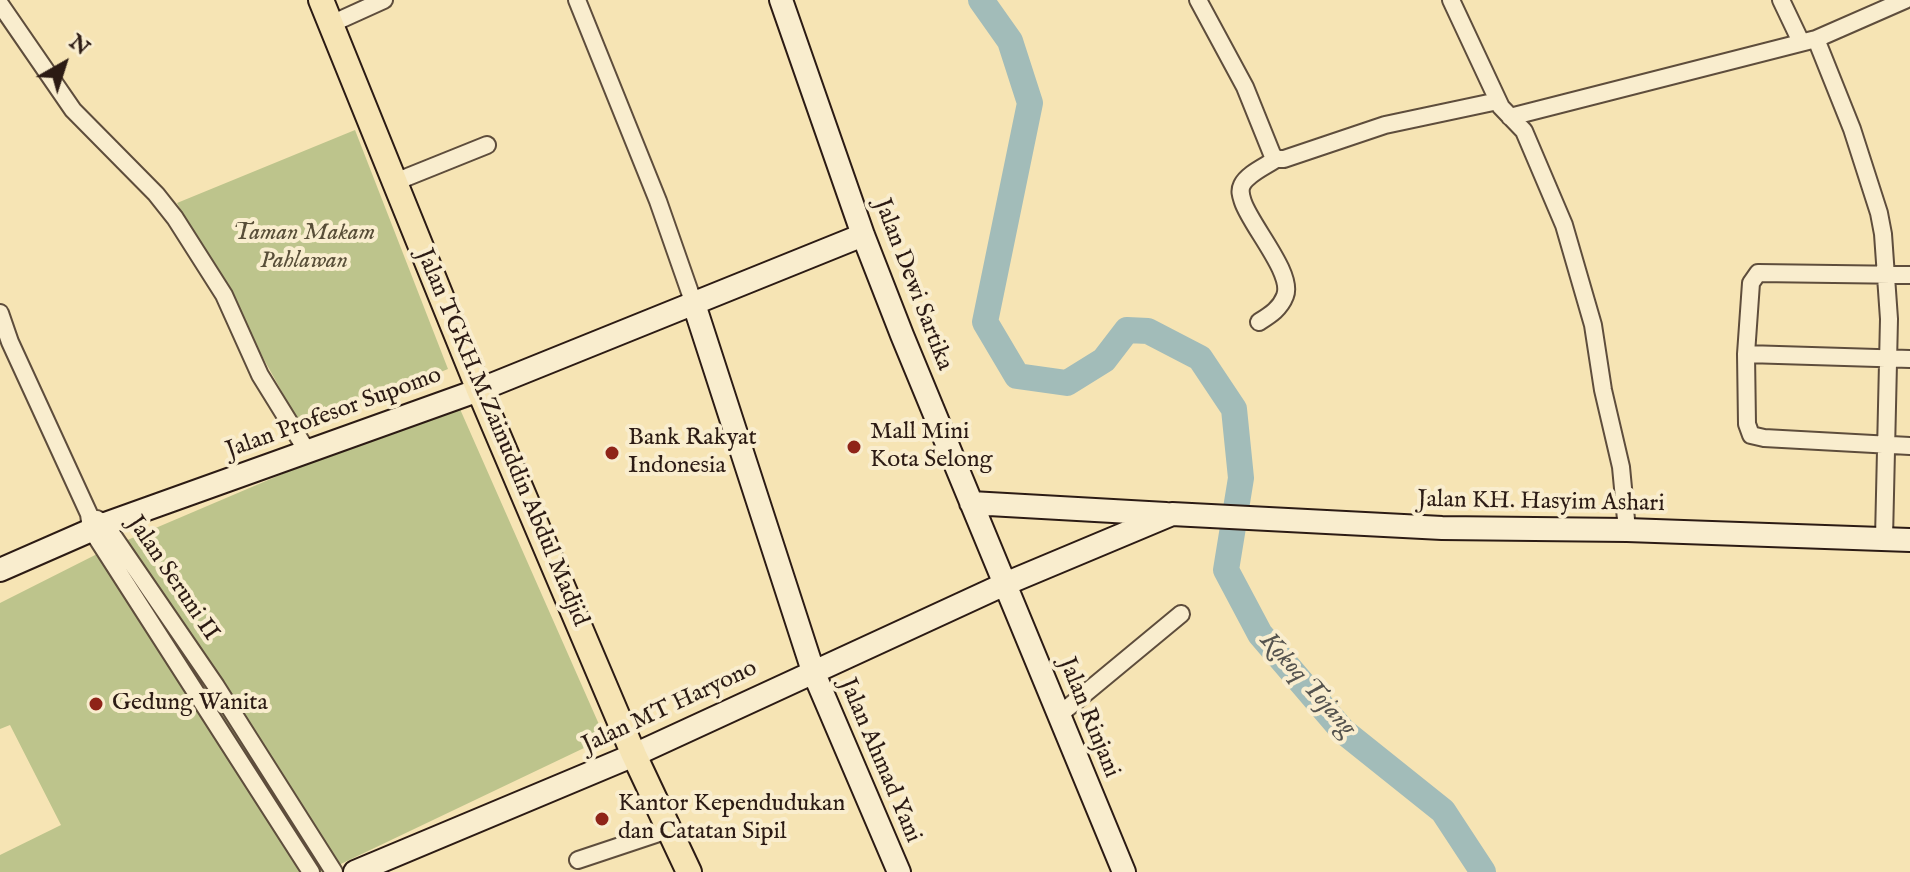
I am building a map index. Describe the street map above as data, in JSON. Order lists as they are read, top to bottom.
{
  "streets": {
    "main road": ["Jalan TGKH.M.Zainuddin Abdul Madjid"],
    "street": [
      "Jalan Dewi Sartika",
      "Jalan Profesor Supomo",
      "Jalan KH. Hasyim Ashari",
      "Jalan Seruni II",
      "Jalan MT Haryono",
      "Jalan Rinjani",
      "Jalan Ahmad Yani"
    ]
  },
  "crossings": [
    ["Jalan Dewi Sartika", "Jalan Profesor Supomo"],
    ["Jalan Dewi Sartika", "Jalan KH. Hasyim Ashari"],
    ["Jalan Dewi Sartika", "Jalan MT Haryono"],
    ["Jalan Dewi Sartika", "Jalan Rinjani"],
    ["Jalan Profesor Supomo", "Jalan TGKH.M.Zainuddin Abdul Madjid"],
    ["Jalan Profesor Supomo", "Jalan Seruni II"],
    ["Jalan Profesor Supomo", "Jalan Ahmad Yani"],
    ["Jalan TGKH.M.Zainuddin Abdul Madjid", "Jalan MT Haryono"],
    ["Jalan KH. Hasyim Ashari", "Jalan MT Haryono"],
    ["Jalan KH. Hasyim Ashari", "Jalan Rinjani"],
    ["Jalan MT Haryono", "Jalan Rinjani"],
    ["Jalan MT Haryono", "Jalan Ahmad Yani"]
  ],
  "water": ["Kokoq Tojang"],
  "parks": ["Taman Makam Pahlawan"],
  "places": [
    "Mall Mini Kota Selong",
    "Bank Rakyat Indonesia",
    "Gedung Wanita",
    "Kantor Kependudukan dan Catatan Sipil"
  ],
  "north": "top right"
}
